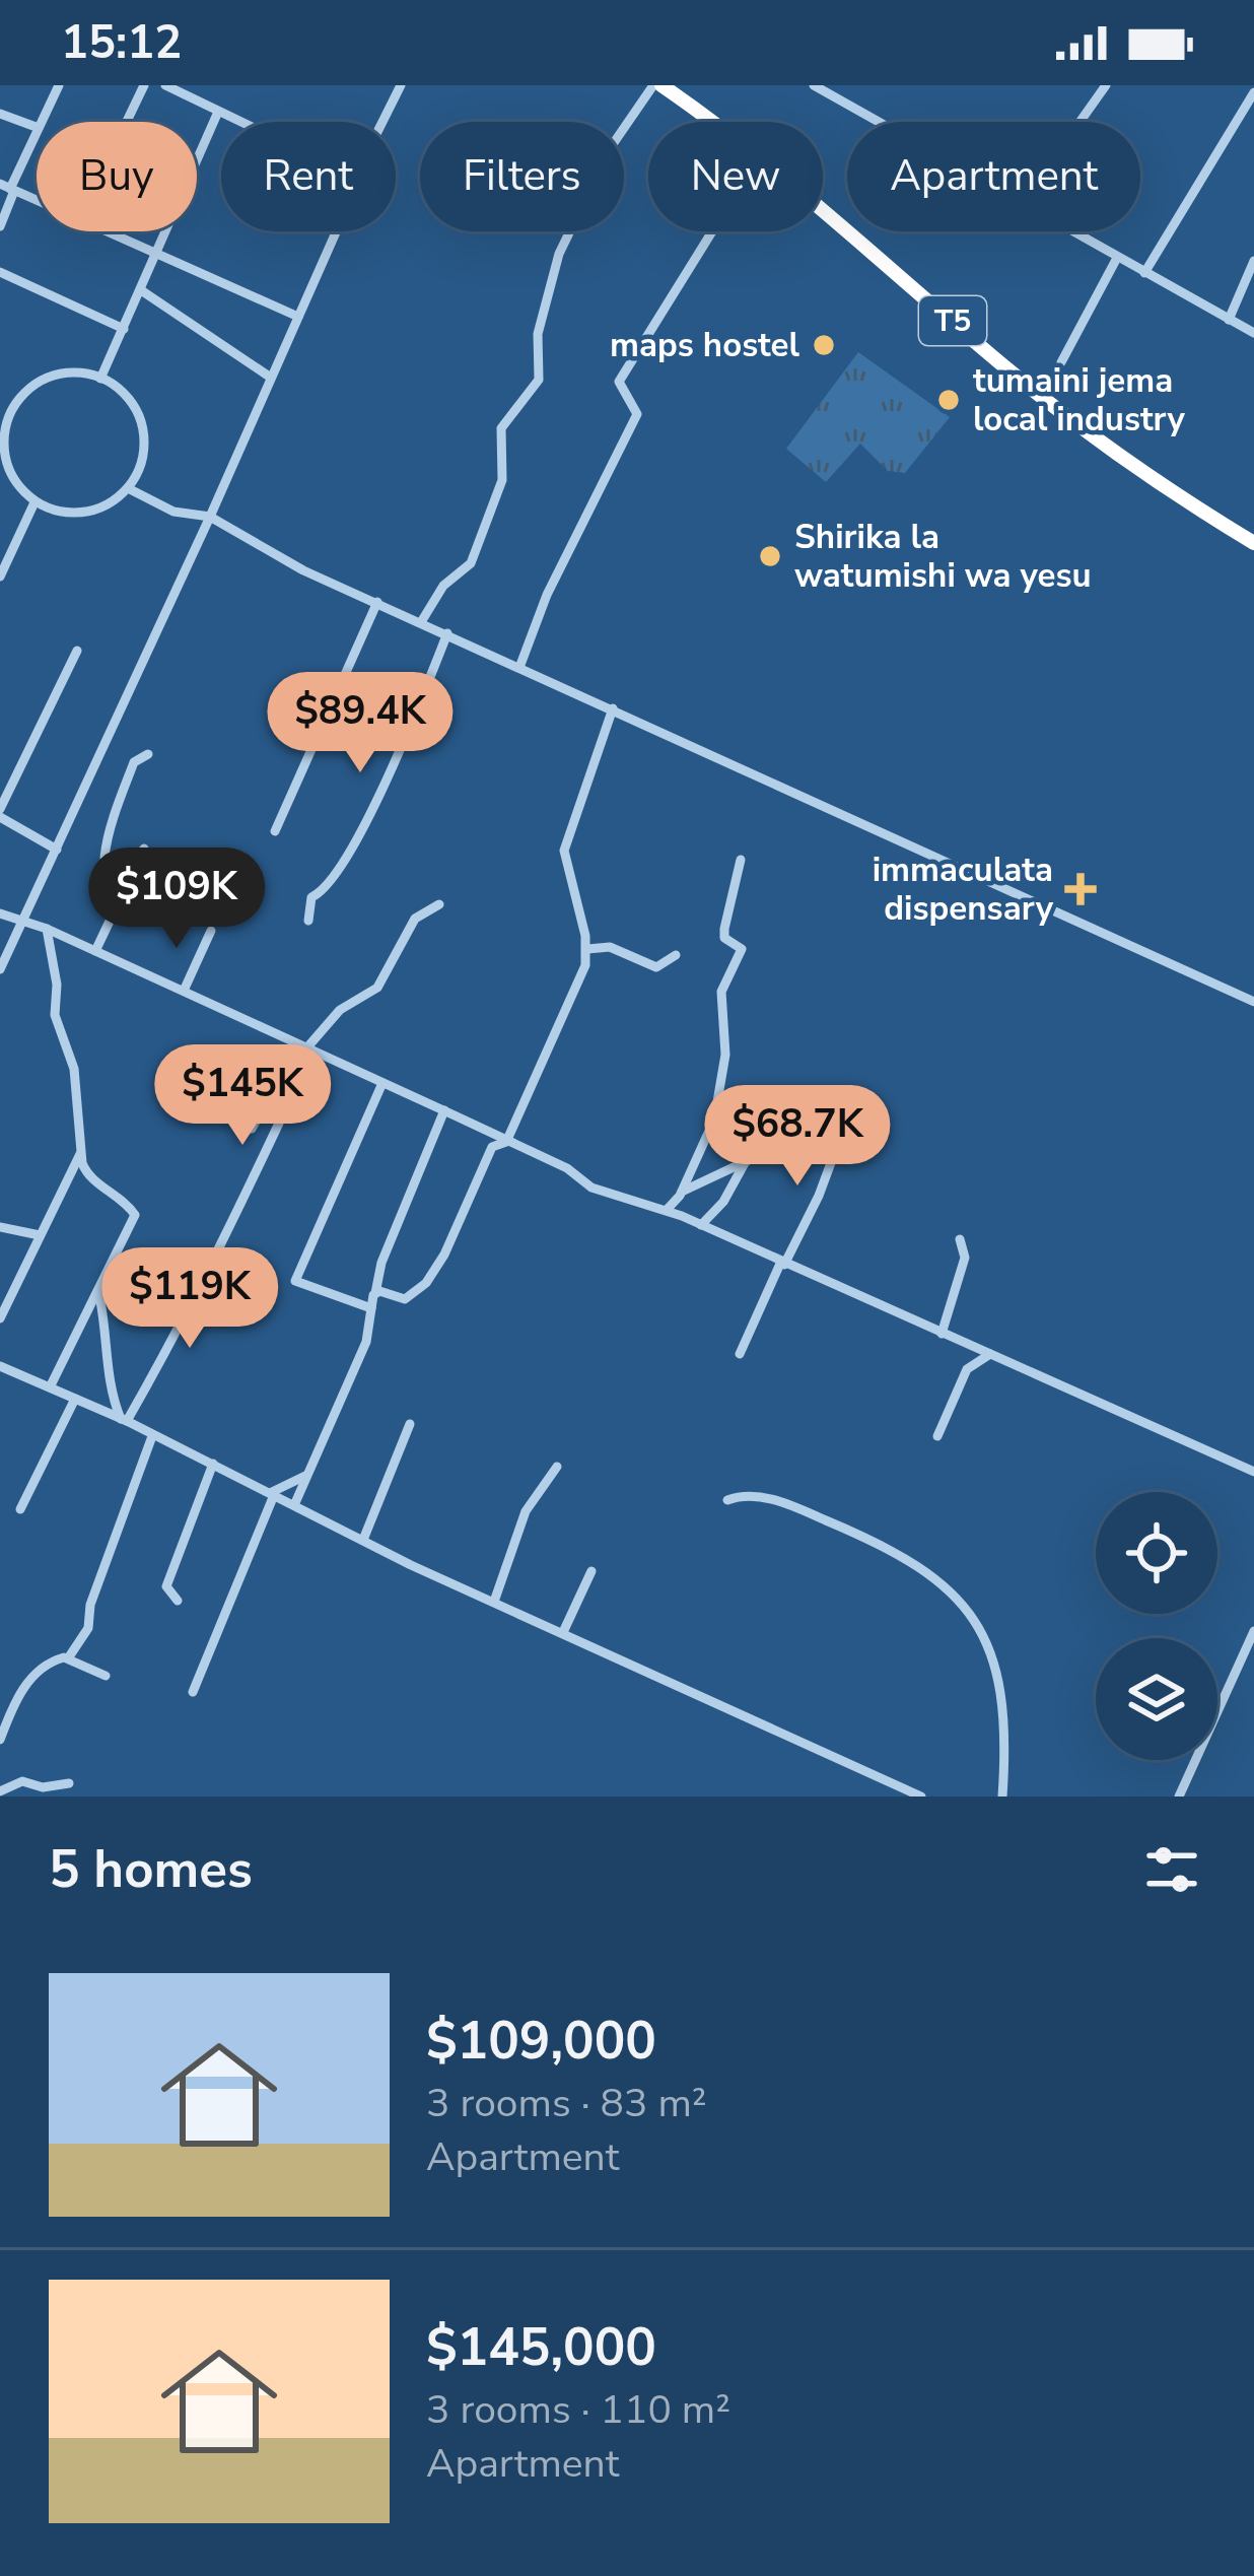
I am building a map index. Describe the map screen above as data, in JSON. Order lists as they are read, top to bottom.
{
  "streets": {
    "highway": ["T5"]
  },
  "places": {
    "other": ["maps hostel", "tumaini jema local industry", "Shirika la watumishi wa yesu"],
    "health": ["immaculata dispensary"]
  },
  "page": {
    "status": "15:12",
    "chip": [
      "Buy",
      "Rent",
      "Filters",
      "New",
      "Apartment"
    ],
    "price": [
      "$89.4K",
      "$109K",
      "$145K",
      "$68.7K",
      "$119K"
    ],
    "heading": "5 homes",
    "list": [
      {
        "name": "$109,000",
        "note": "3 rooms · 83 m² · Apartment"
      },
      {
        "name": "$145,000",
        "note": "3 rooms · 110 m² · Apartment"
      }
    ]
  }
}
